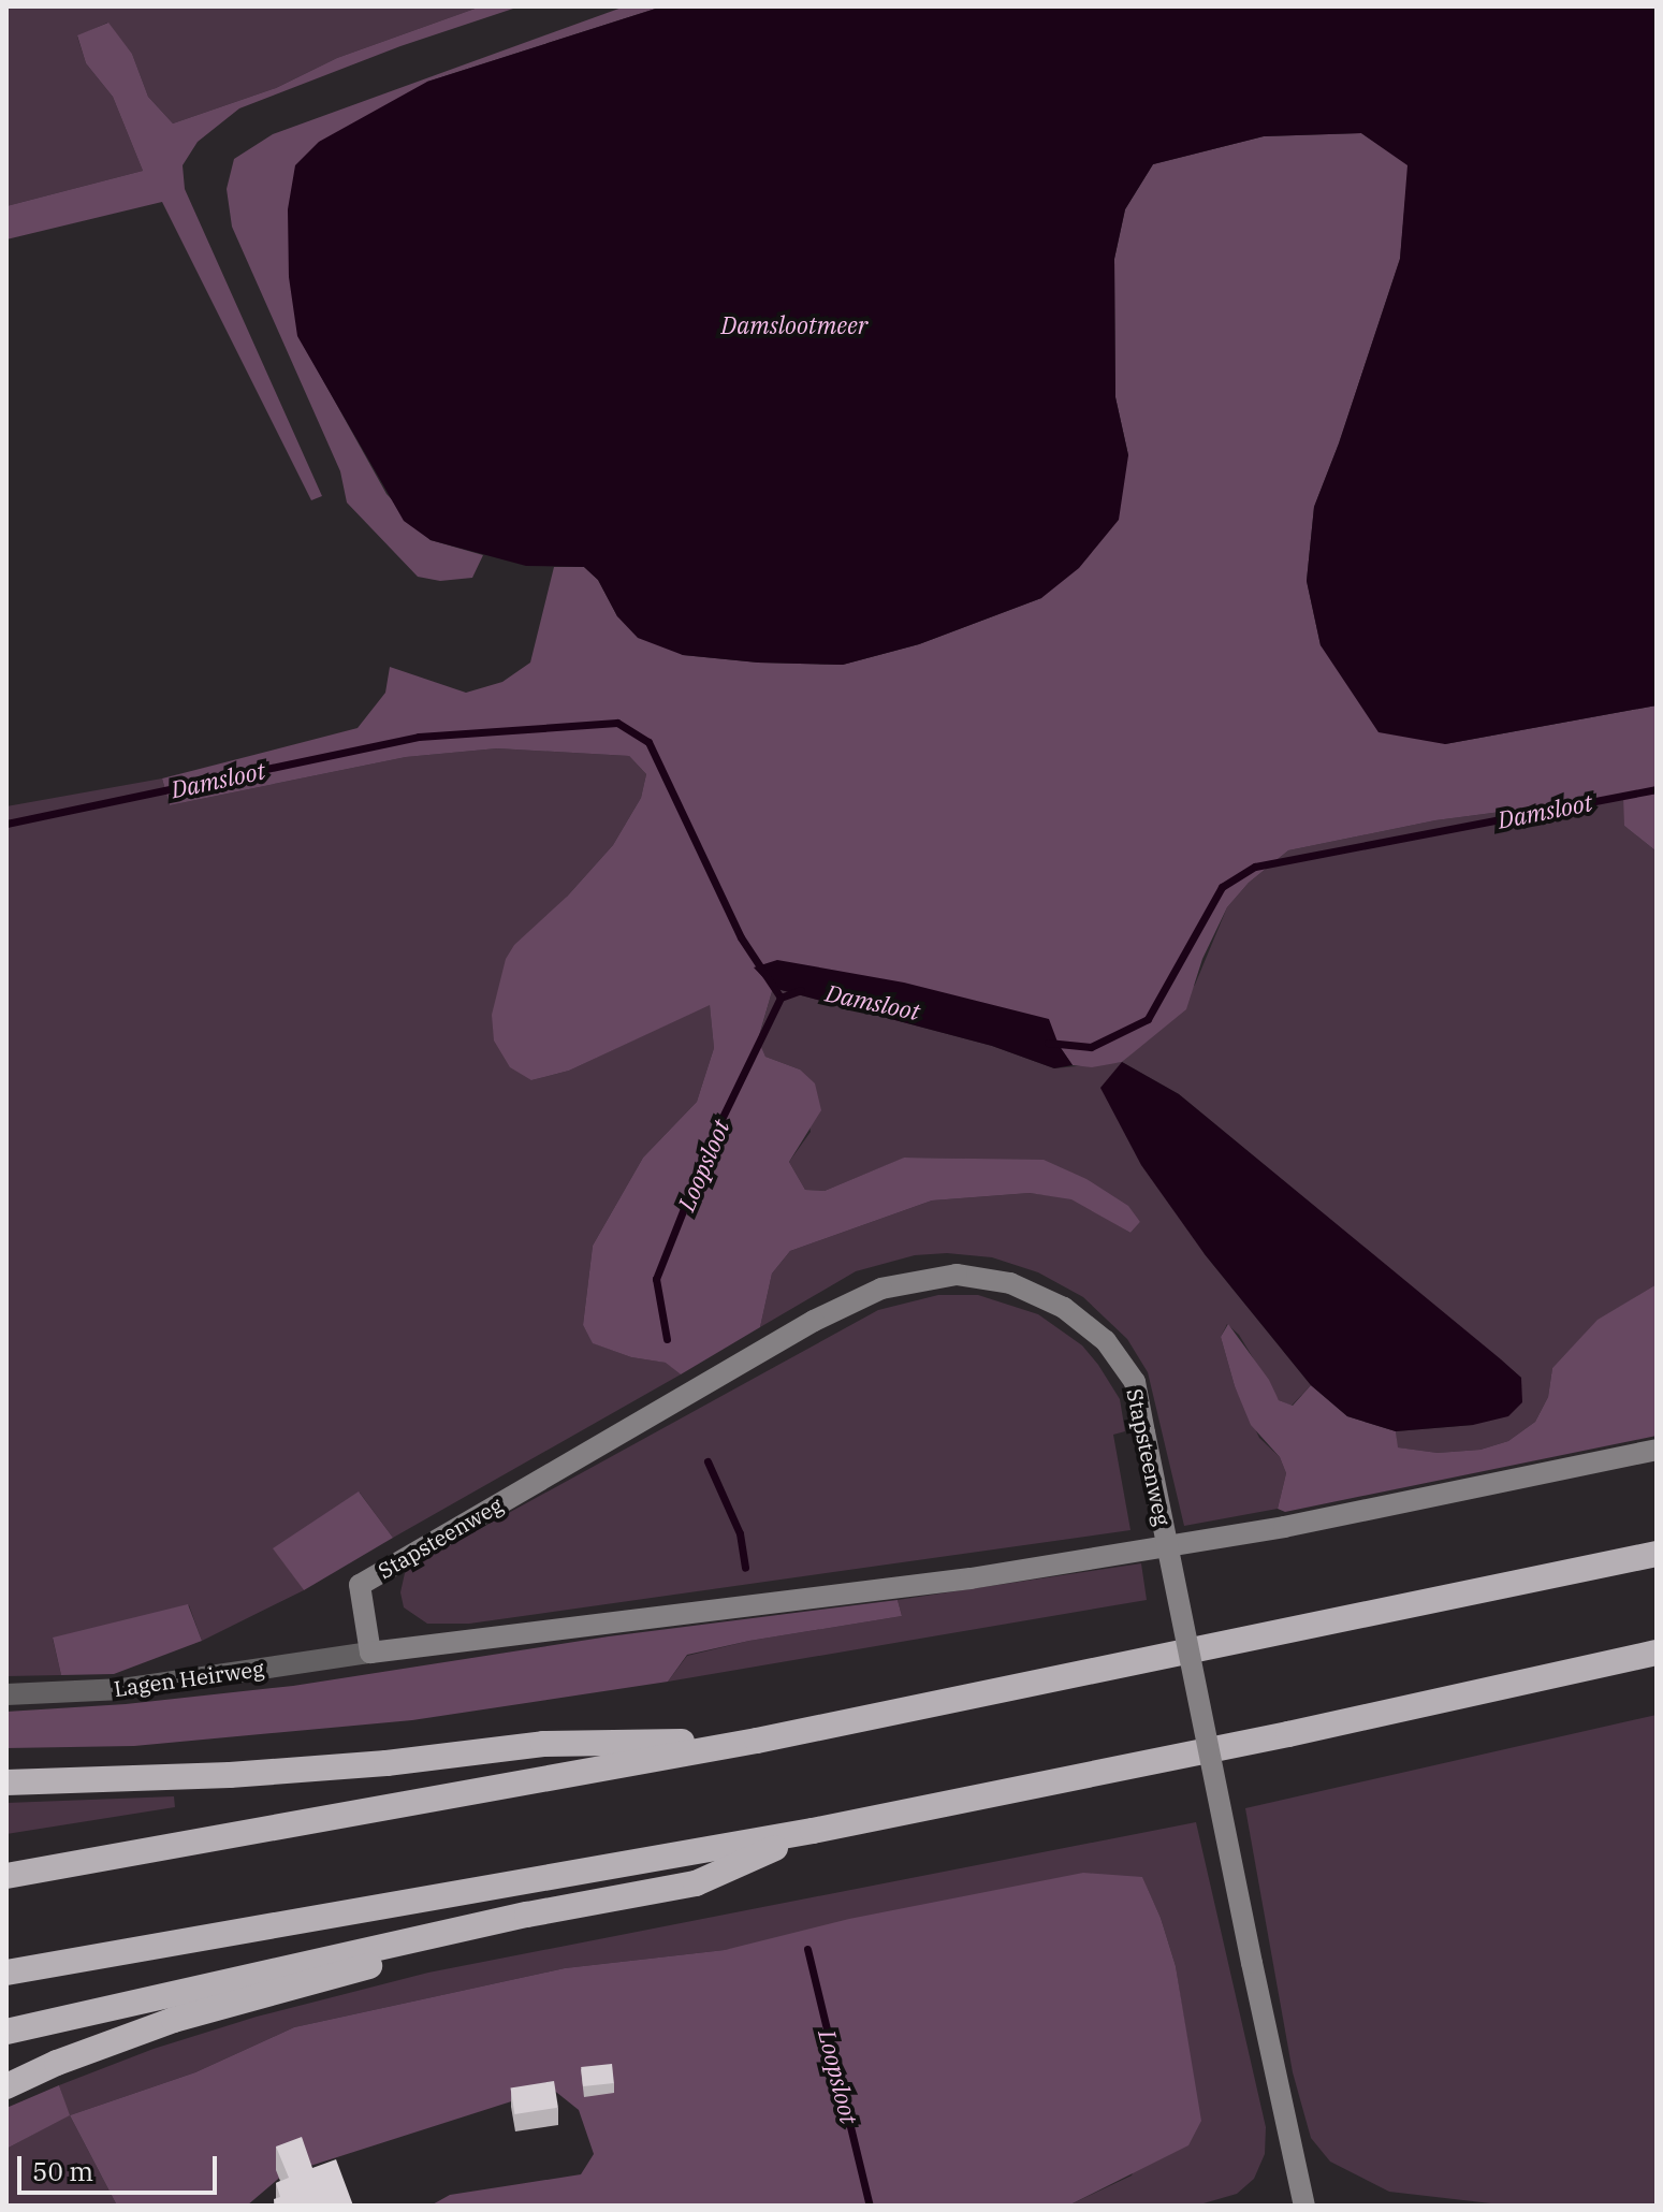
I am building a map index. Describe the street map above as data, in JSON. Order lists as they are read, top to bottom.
{
  "streets": {
    "street": ["Stapsteenweg", "Lagen Heirweg"]
  },
  "crossings": [
    ["Stapsteenweg", "Lagen Heirweg"]
  ],
  "water": ["Damslootmeer", "Damsloot", "Loopsloot"],
  "scale_bar": "50 m"
}
